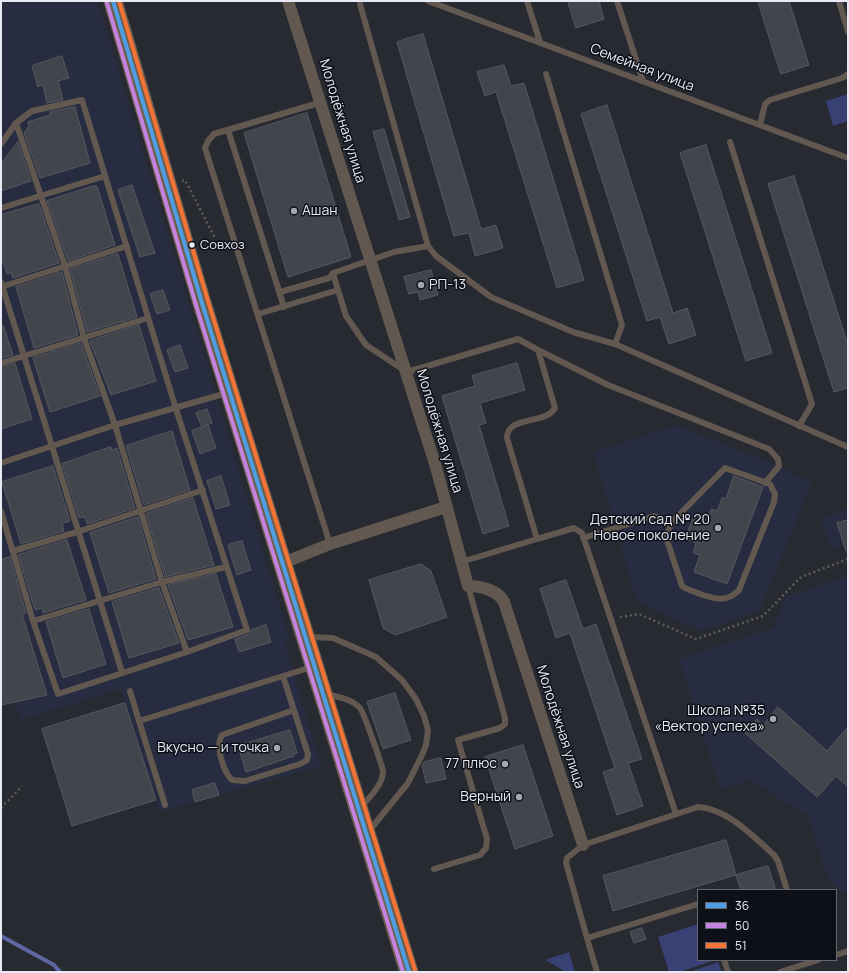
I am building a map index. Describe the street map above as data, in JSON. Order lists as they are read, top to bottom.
{
  "streets": {
    "street": ["Молодёжная улица"],
    "lane": ["Семейная улица"]
  },
  "places": [
    "Ашан",
    "Совхоз",
    "РП-13",
    "Детский сад № 20 Новое поколение",
    "Школа №35 «Вектор успеха»",
    "Вкусно — и точка",
    "77 плюс",
    "Верный"
  ],
  "lines": ["transit line 36", "transit line 51", "transit line 50"],
  "legend": ["36", "50", "51"]
}
